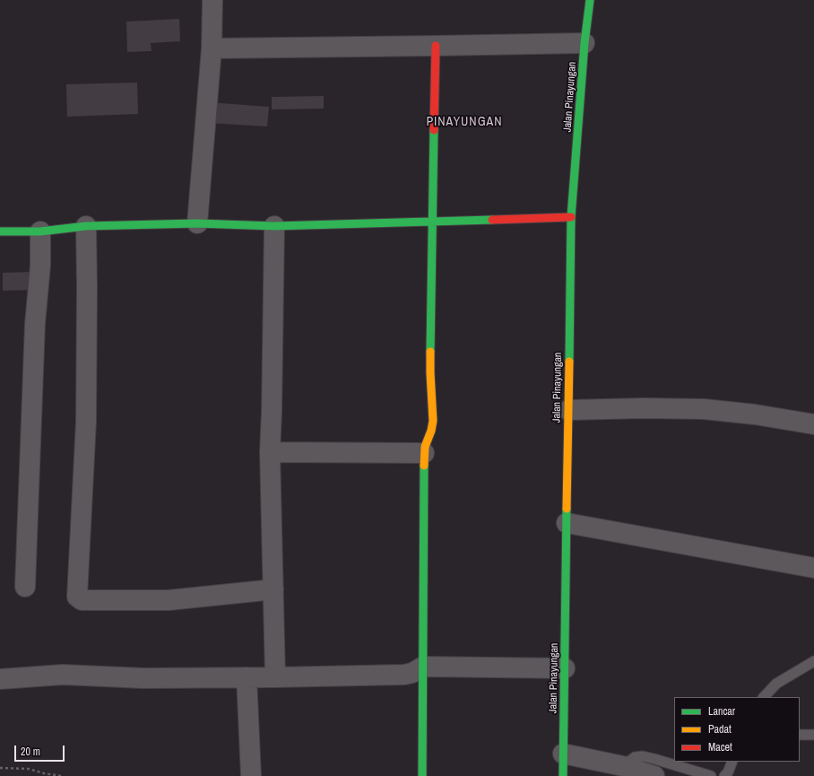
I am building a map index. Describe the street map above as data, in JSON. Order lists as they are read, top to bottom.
{
  "streets": {
    "street": ["Jalan Pinayungan"]
  },
  "districts": ["PINAYUNGAN"],
  "legend": ["Lancar", "Padat", "Macet"],
  "scale_bar": "20 m"
}
